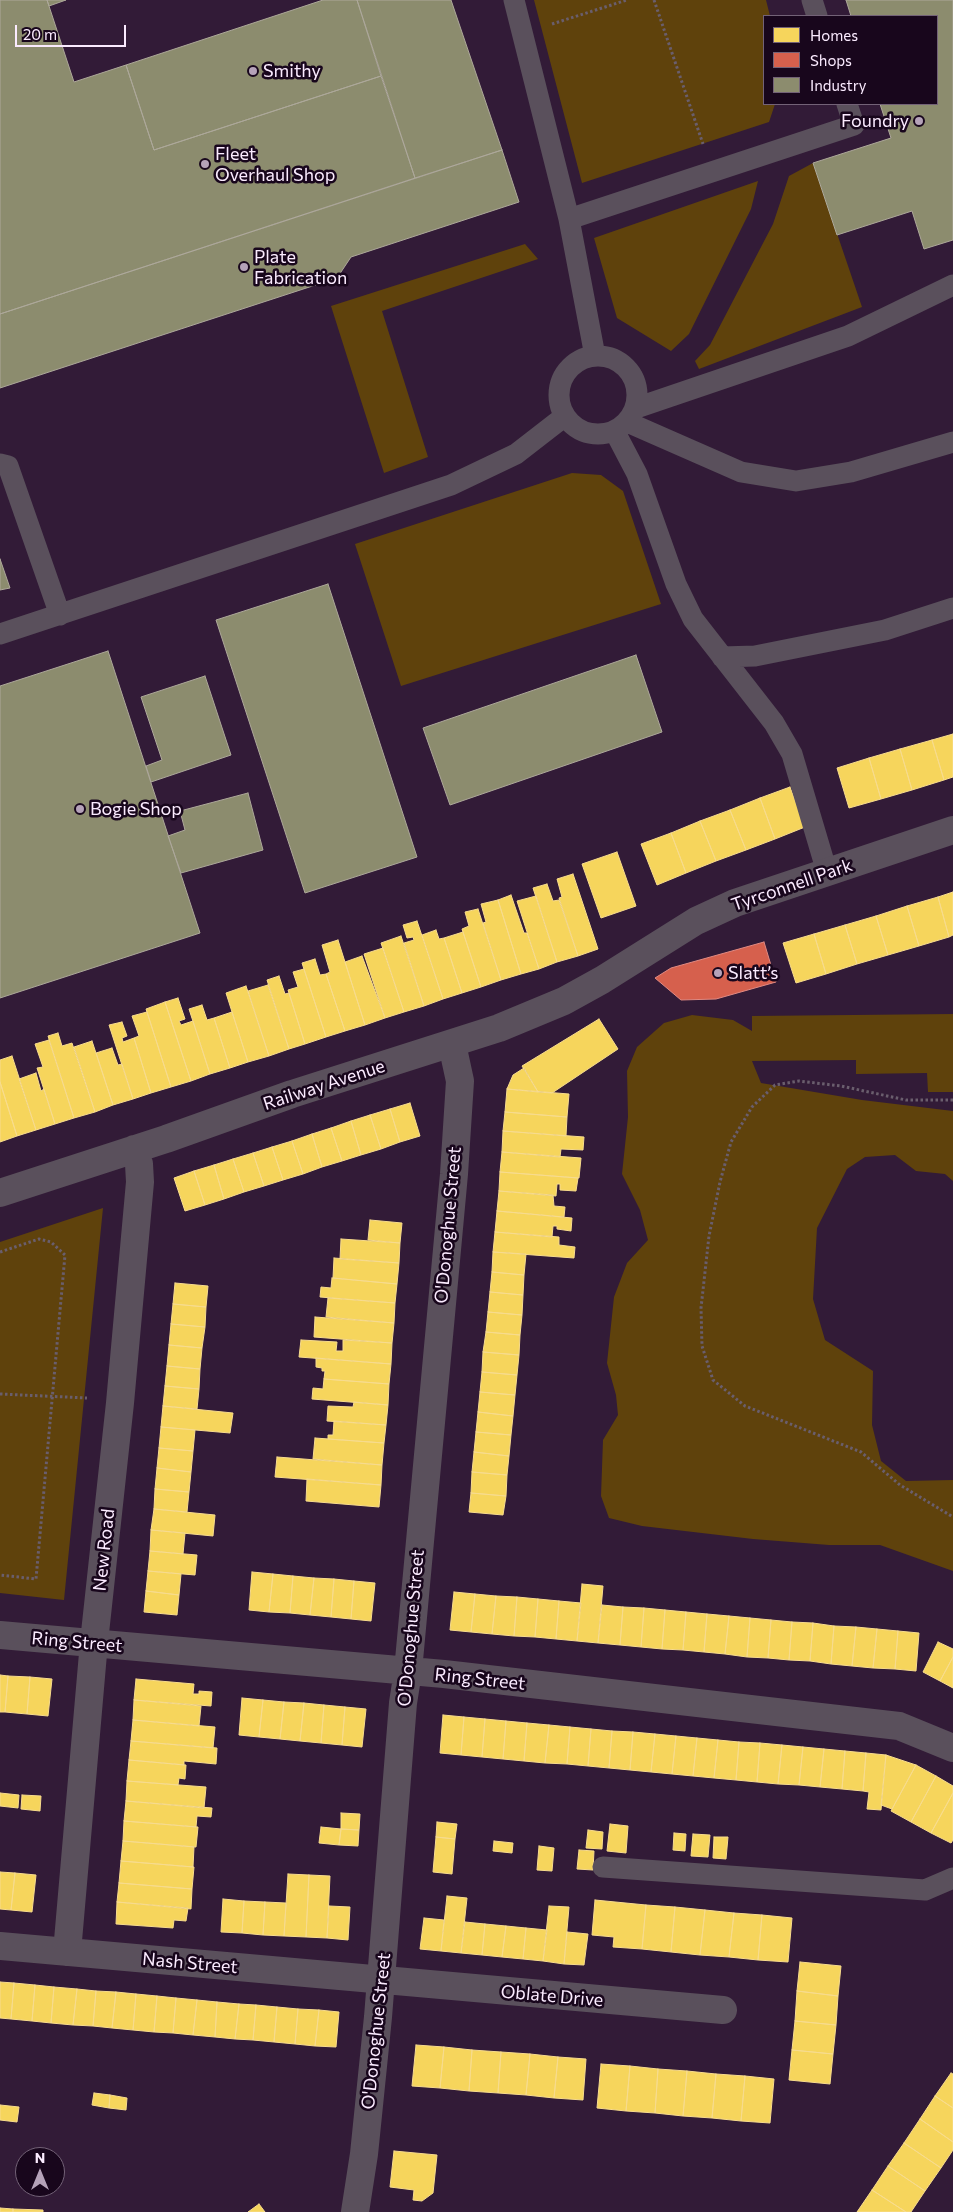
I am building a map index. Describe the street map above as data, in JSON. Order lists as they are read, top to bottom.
{
  "streets": {
    "street": [
      "Tyrconnell Park",
      "Railway Avenue",
      "O'Donoghue Street",
      "New Road",
      "Ring Street",
      "Nash Street",
      "Oblate Drive"
    ]
  },
  "crossings": [
    ["Tyrconnell Park", "Railway Avenue"],
    ["Railway Avenue", "O'Donoghue Street"],
    ["Railway Avenue", "New Road"],
    ["O'Donoghue Street", "Ring Street"],
    ["O'Donoghue Street", "Nash Street"],
    ["O'Donoghue Street", "Oblate Drive"],
    ["New Road", "Ring Street"],
    ["New Road", "Nash Street"],
    ["Nash Street", "Oblate Drive"]
  ],
  "places": [
    "Smithy",
    "Foundry",
    "Fleet Overhaul Shop",
    "Plate Fabrication",
    "Bogie Shop",
    "Slatt’s"
  ],
  "legend": ["Homes", "Shops", "Industry"],
  "scale_bar": "20 m",
  "north": "top"
}
